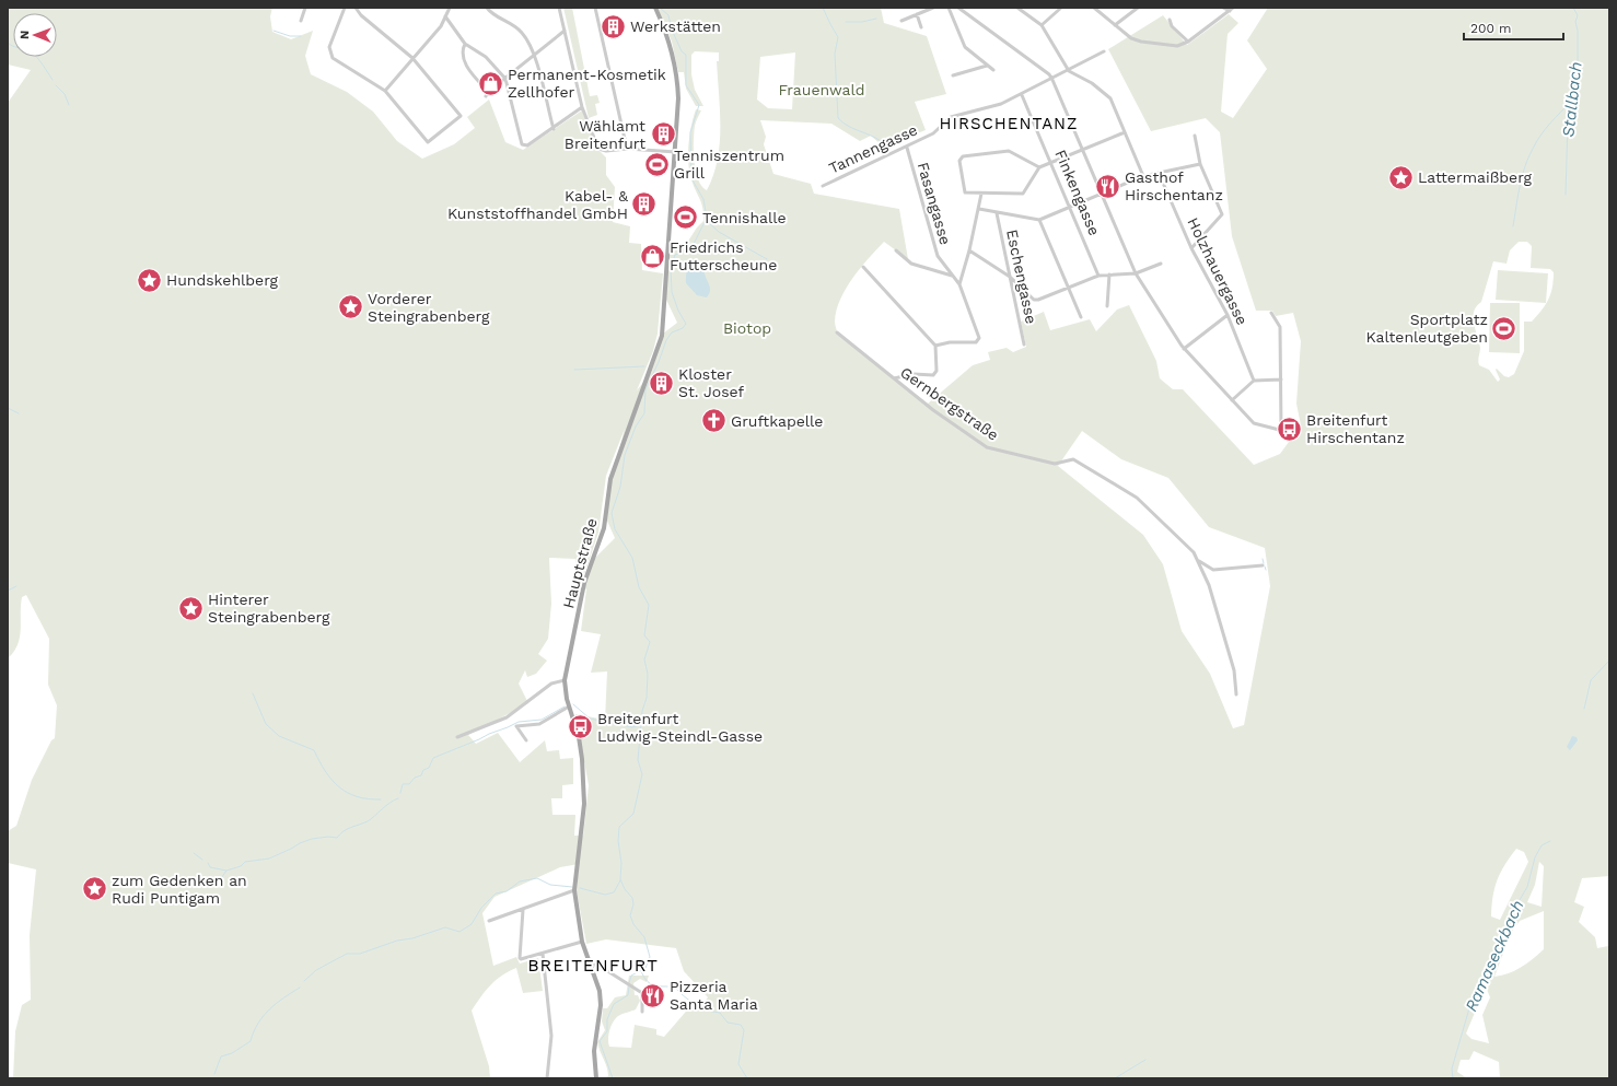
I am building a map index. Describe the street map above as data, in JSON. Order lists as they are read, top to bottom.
{
  "streets": {
    "main road": ["Hauptstraße"],
    "street": [
      "Tannengasse",
      "Finkengasse",
      "Fasangasse",
      "Holzhauergasse",
      "Eschengasse",
      "Gernbergstraße"
    ]
  },
  "crossings": [
    ["Tannengasse", "Finkengasse"],
    ["Tannengasse", "Fasangasse"]
  ],
  "districts": ["HIRSCHENTANZ", "BREITENFURT"],
  "water": ["Stallbach", "Ramaseckbach"],
  "parks": ["Frauenwald", "Biotop"],
  "places": {
    "building": [
      "Werkstätten",
      "Wählamt Breitenfurt",
      "Kabel- & Kunststoffhandel GmbH",
      "Kloster St. Josef"
    ],
    "shop": ["Permanent-Kosmetik Zellhofer", "Friedrichs Futterscheune"],
    "sports": ["Tenniszentrum Grill", "Tennishalle", "Sportplatz Kaltenleutgeben"],
    "place": [
      "Lattermaißberg",
      "Hundskehlberg",
      "Vorderer Steingrabenberg",
      "Hinterer Steingrabenberg",
      "zum Gedenken an Rudi Puntigam"
    ],
    "restaurant": ["Gasthof Hirschentanz", "Pizzeria Santa Maria"],
    "church": ["Gruftkapelle"],
    "bus stop": ["Breitenfurt Hirschentanz", "Breitenfurt Ludwig-Steindl-Gasse"]
  },
  "scale_bar": "200 m",
  "north": "left"
}
